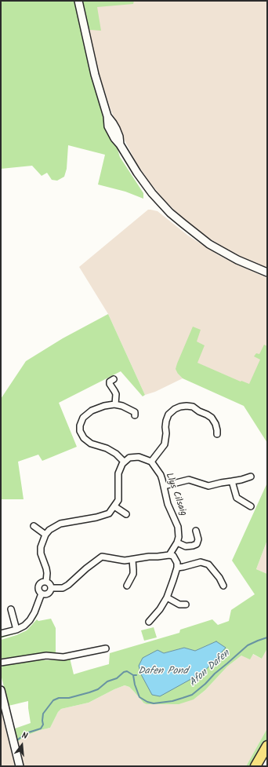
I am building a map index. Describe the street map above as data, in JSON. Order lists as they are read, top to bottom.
{
  "streets": {
    "street": ["Llys Cilsaig"]
  },
  "water": ["Afon Dafen", "Dafen Pond"],
  "north": "top"
}
